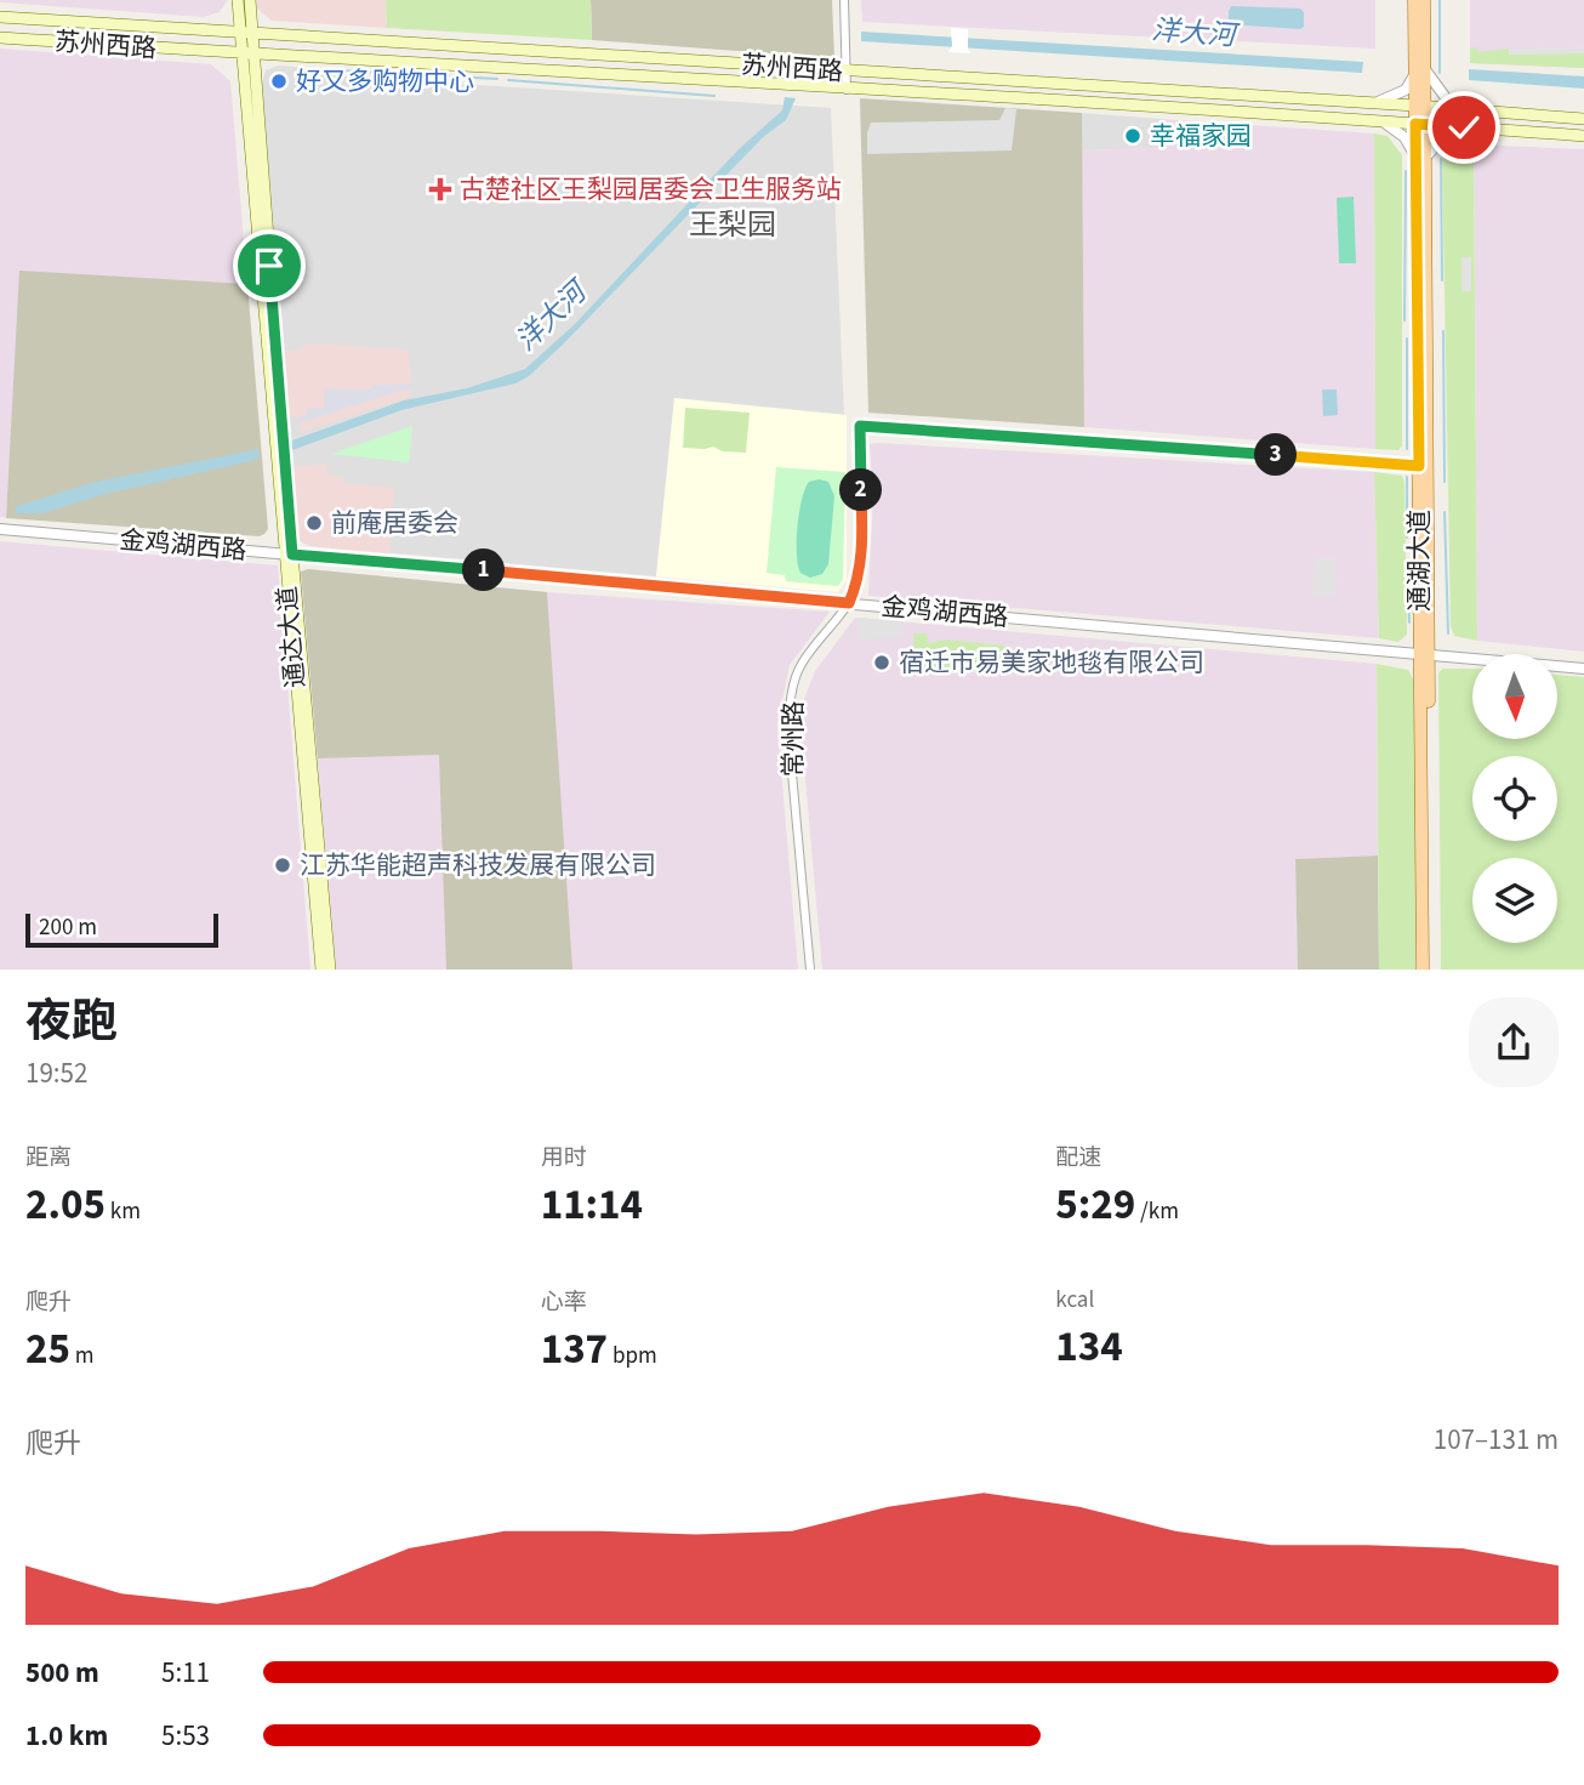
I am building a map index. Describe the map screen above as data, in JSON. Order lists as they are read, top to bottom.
{
  "streets": {
    "main road": ["苏州西路", "通湖大道", "通达大道"],
    "street": ["金鸡湖西路", "常州路"]
  },
  "crossings": [
    ["苏州西路", "通湖大道"],
    ["苏州西路", "通达大道"],
    ["金鸡湖西路", "通湖大道"],
    ["金鸡湖西路", "通达大道"],
    ["金鸡湖西路", "常州路"],
    ["通湖大道", "常州路"]
  ],
  "districts": ["王梨园"],
  "water": ["洋大河"],
  "places": {
    "other": [
      "好又多购物中心",
      "幸福家园",
      "前庵居委会",
      "宿迁市易美家地毯有限公司",
      "江苏华能超声科技发展有限公司"
    ],
    "health": ["古楚社区王梨园居委会卫生服务站"]
  },
  "scale_bar": "200 m",
  "north": "bottom",
  "page": {
    "pins": ["3", "2", "1"],
    "scale": "200 m",
    "heading": ["夜跑", "19:52"],
    "stats": [
      ["距离", "2.05 km"],
      ["用时", "11:14"],
      ["配速", "5:29 /km"],
      ["爬升", "25 m"],
      ["心率", "137 bpm"],
      ["kcal", "134"]
    ],
    "chart": ["爬升", "107–131 m"],
    "list": [
      {
        "name": "500 m",
        "note": "5:11"
      },
      {
        "name": "1.0 km",
        "note": "5:53"
      }
    ]
  }
}
